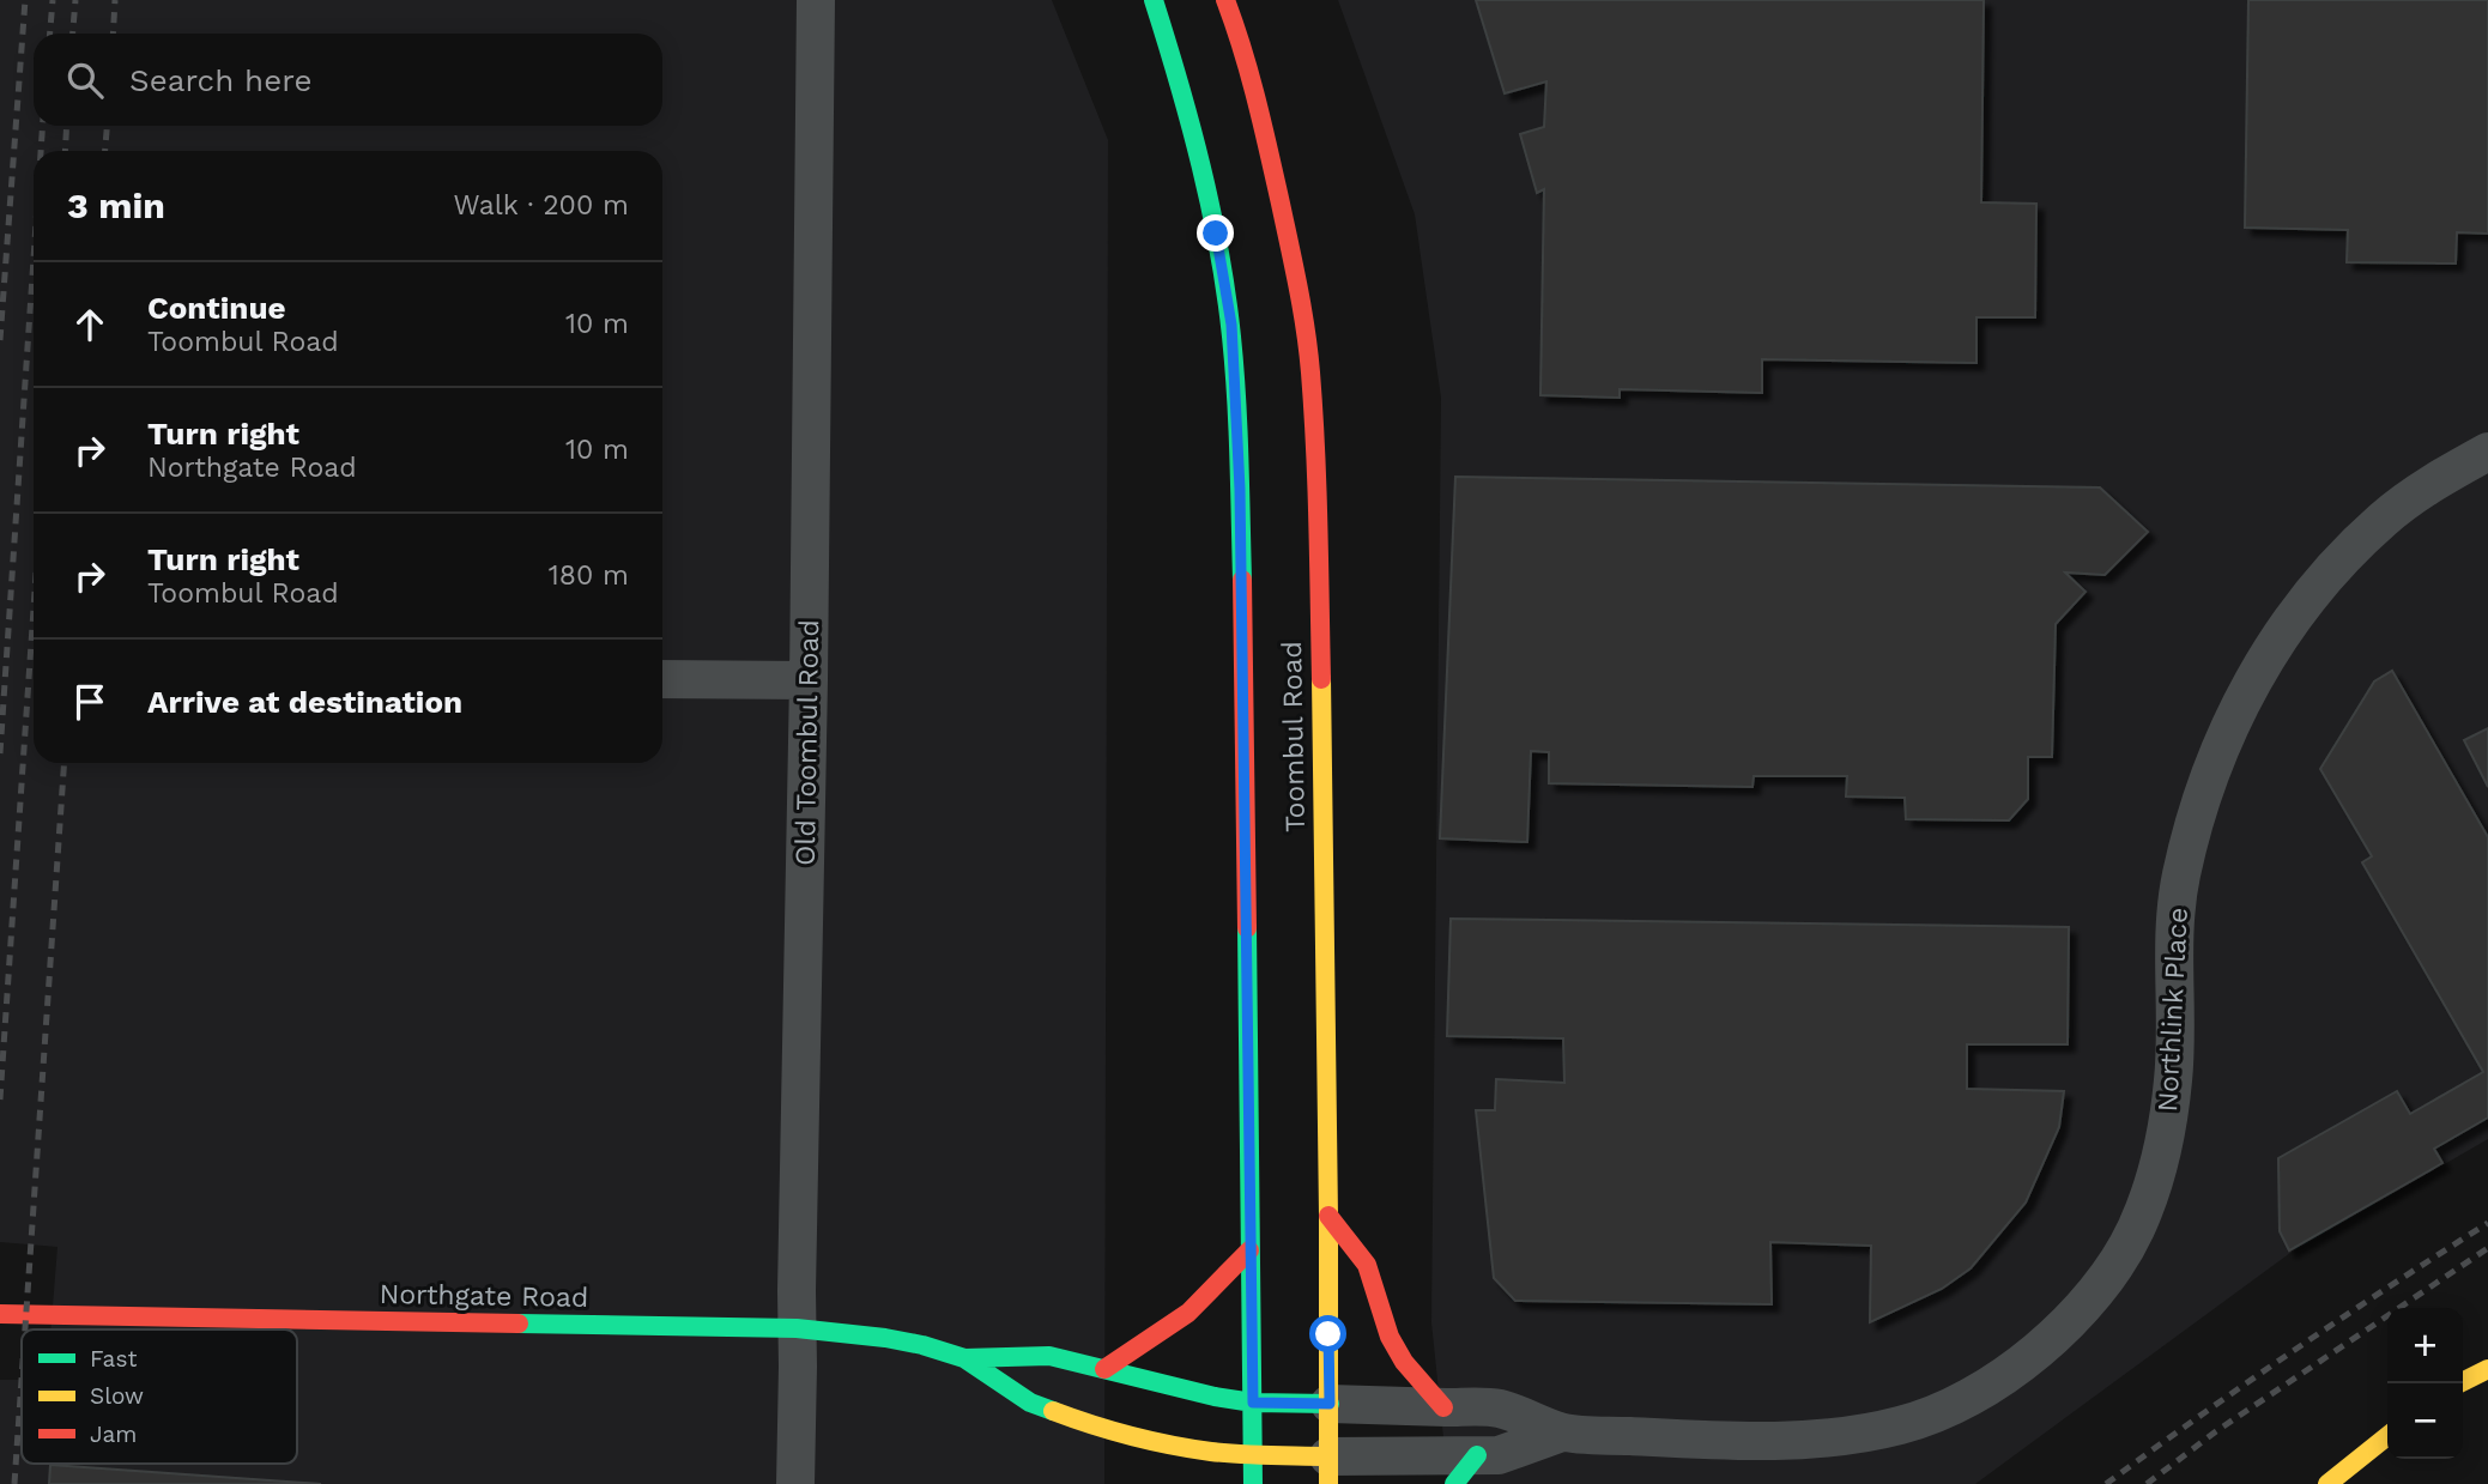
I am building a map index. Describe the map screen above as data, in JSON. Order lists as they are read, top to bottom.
{
  "streets": {
    "main road": ["Toombul Road", "Northgate Road"],
    "street": ["Old Toombul Road", "Northlink Place"]
  },
  "crossings": [
    ["Toombul Road", "Northlink Place"],
    ["Toombul Road", "Northgate Road"],
    ["Old Toombul Road", "Northgate Road"],
    ["Northlink Place", "Northgate Road"]
  ],
  "legend": ["Fast", "Slow", "Jam"],
  "page": {
    "search": "Search here",
    "heading": ["3 min", "Walk · 200 m"],
    "list": [
      ["Continue", "Toombul Road", "10 m"],
      ["Turn right", "Northgate Road", "10 m"],
      ["Turn right", "Toombul Road", "180 m"],
      "Arrive at destination"
    ],
    "map_buttons": ["+", "−"]
  }
}
